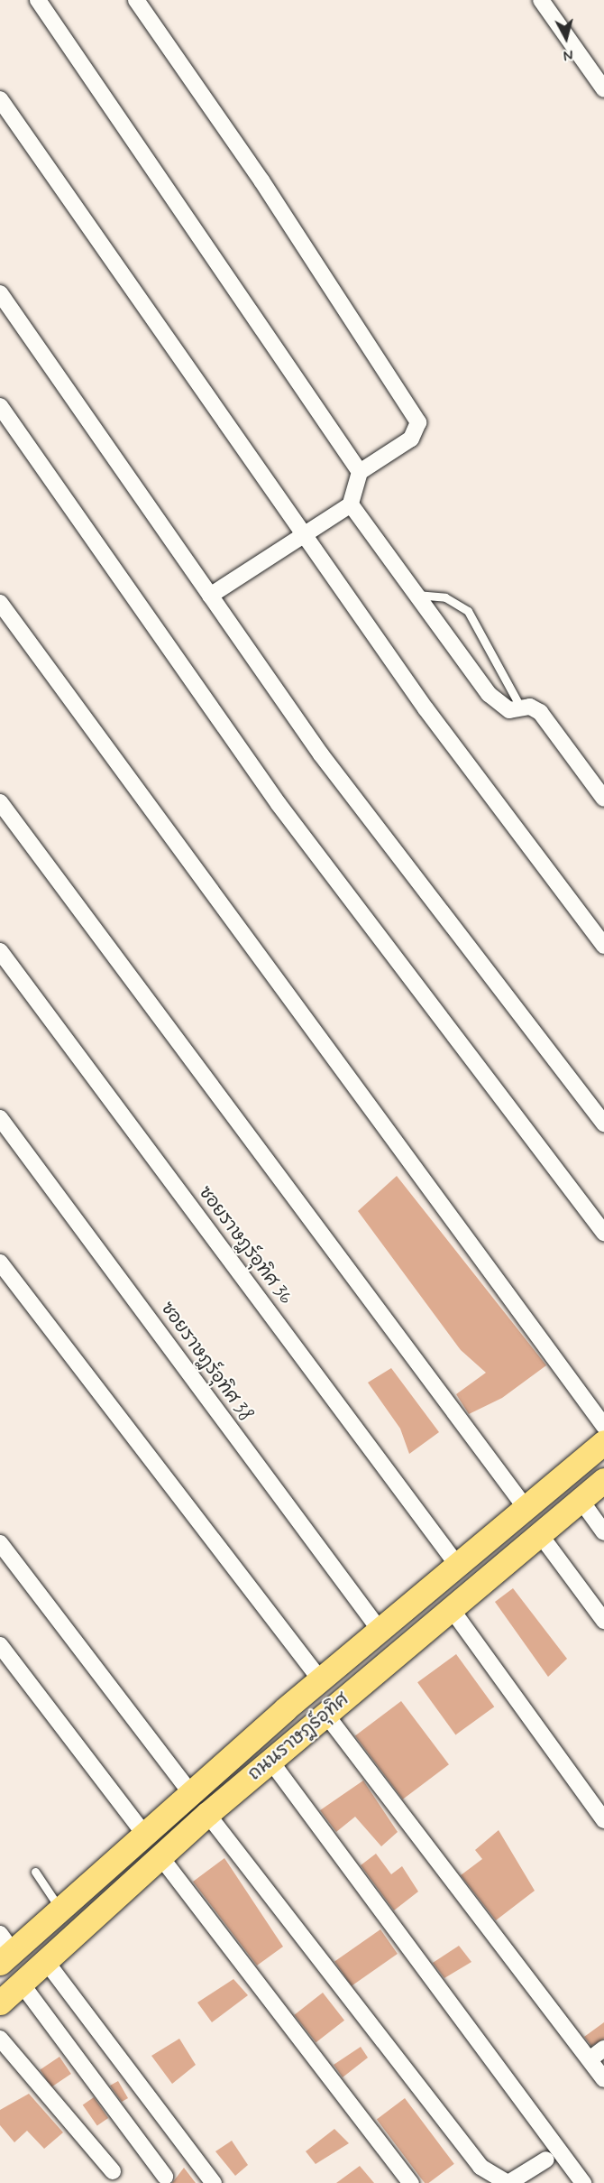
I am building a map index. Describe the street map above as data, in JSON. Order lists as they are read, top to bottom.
{
  "streets": {
    "main road": ["ถนนราษฎร์อุทิศ"],
    "street": ["ซอยราษฎร์อุทิศ 36", "ซอยราษฎร์อุทิศ 38"]
  },
  "crossings": [
    ["ซอยราษฎร์อุทิศ 36", "ถนนราษฎร์อุทิศ"],
    ["ซอยราษฎร์อุทิศ 38", "ถนนราษฎร์อุทิศ"]
  ],
  "north": "bottom"
}
